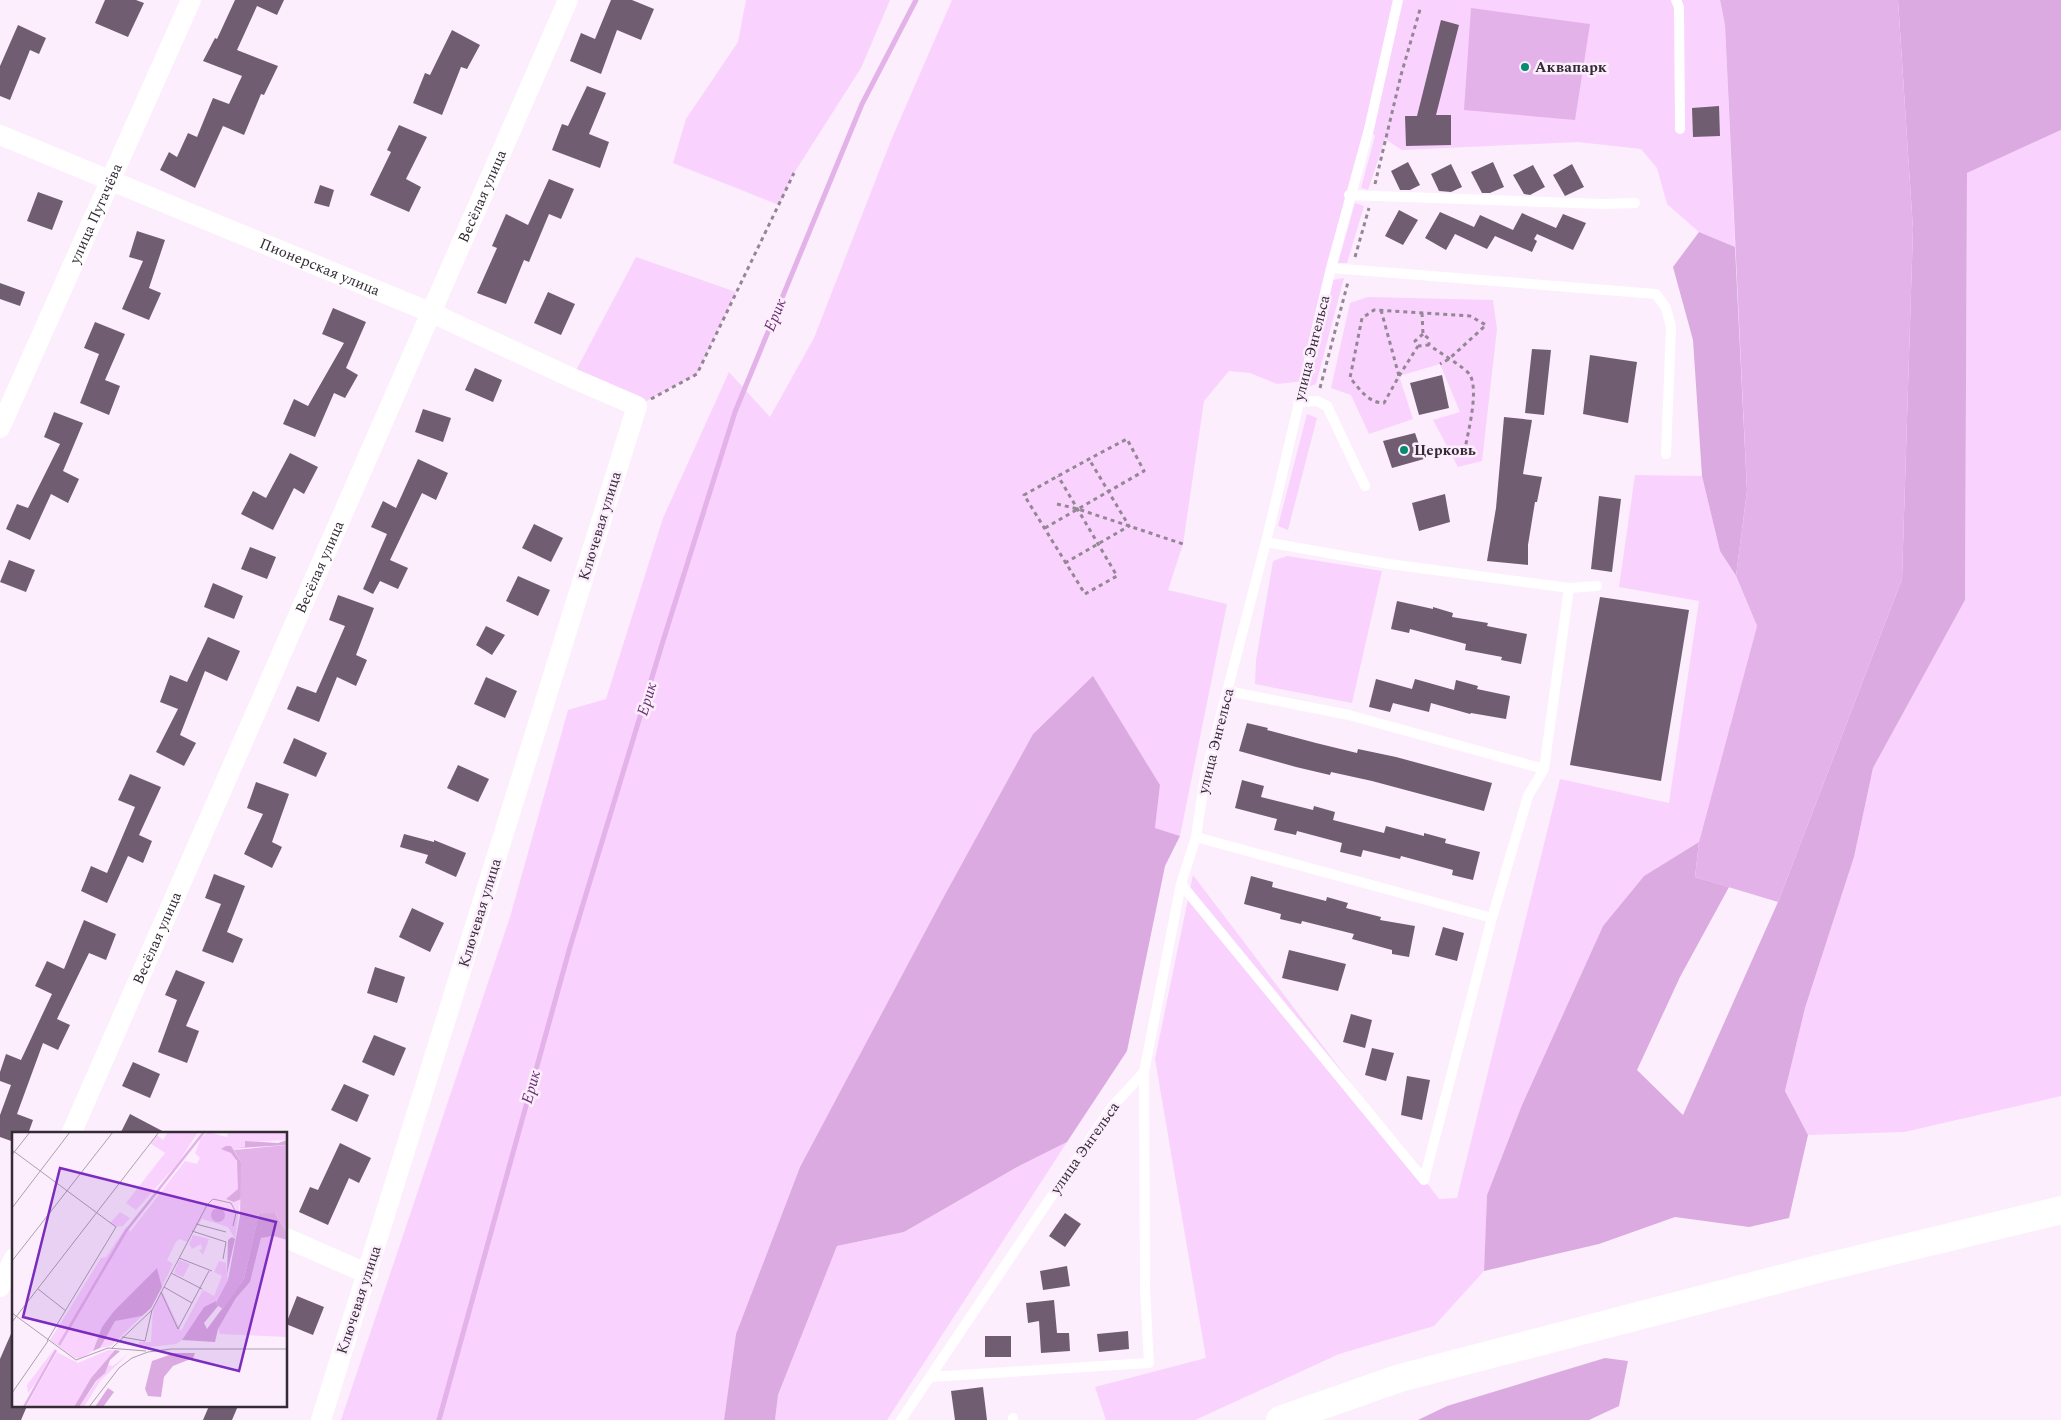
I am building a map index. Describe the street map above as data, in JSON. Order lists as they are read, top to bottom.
{
  "streets": {
    "street": [
      "Весёлая улица",
      "улица Пугачёва",
      "Пионерская улица",
      "Ключевая улица"
    ],
    "lane": ["улица Энгельса"]
  },
  "crossings": [
    ["Весёлая улица", "Пионерская улица"],
    ["улица Пугачёва", "Пионерская улица"],
    ["Пионерская улица", "Ключевая улица"]
  ],
  "water": ["Ерик"],
  "places": ["Аквапарк", "Церковь"]
}
